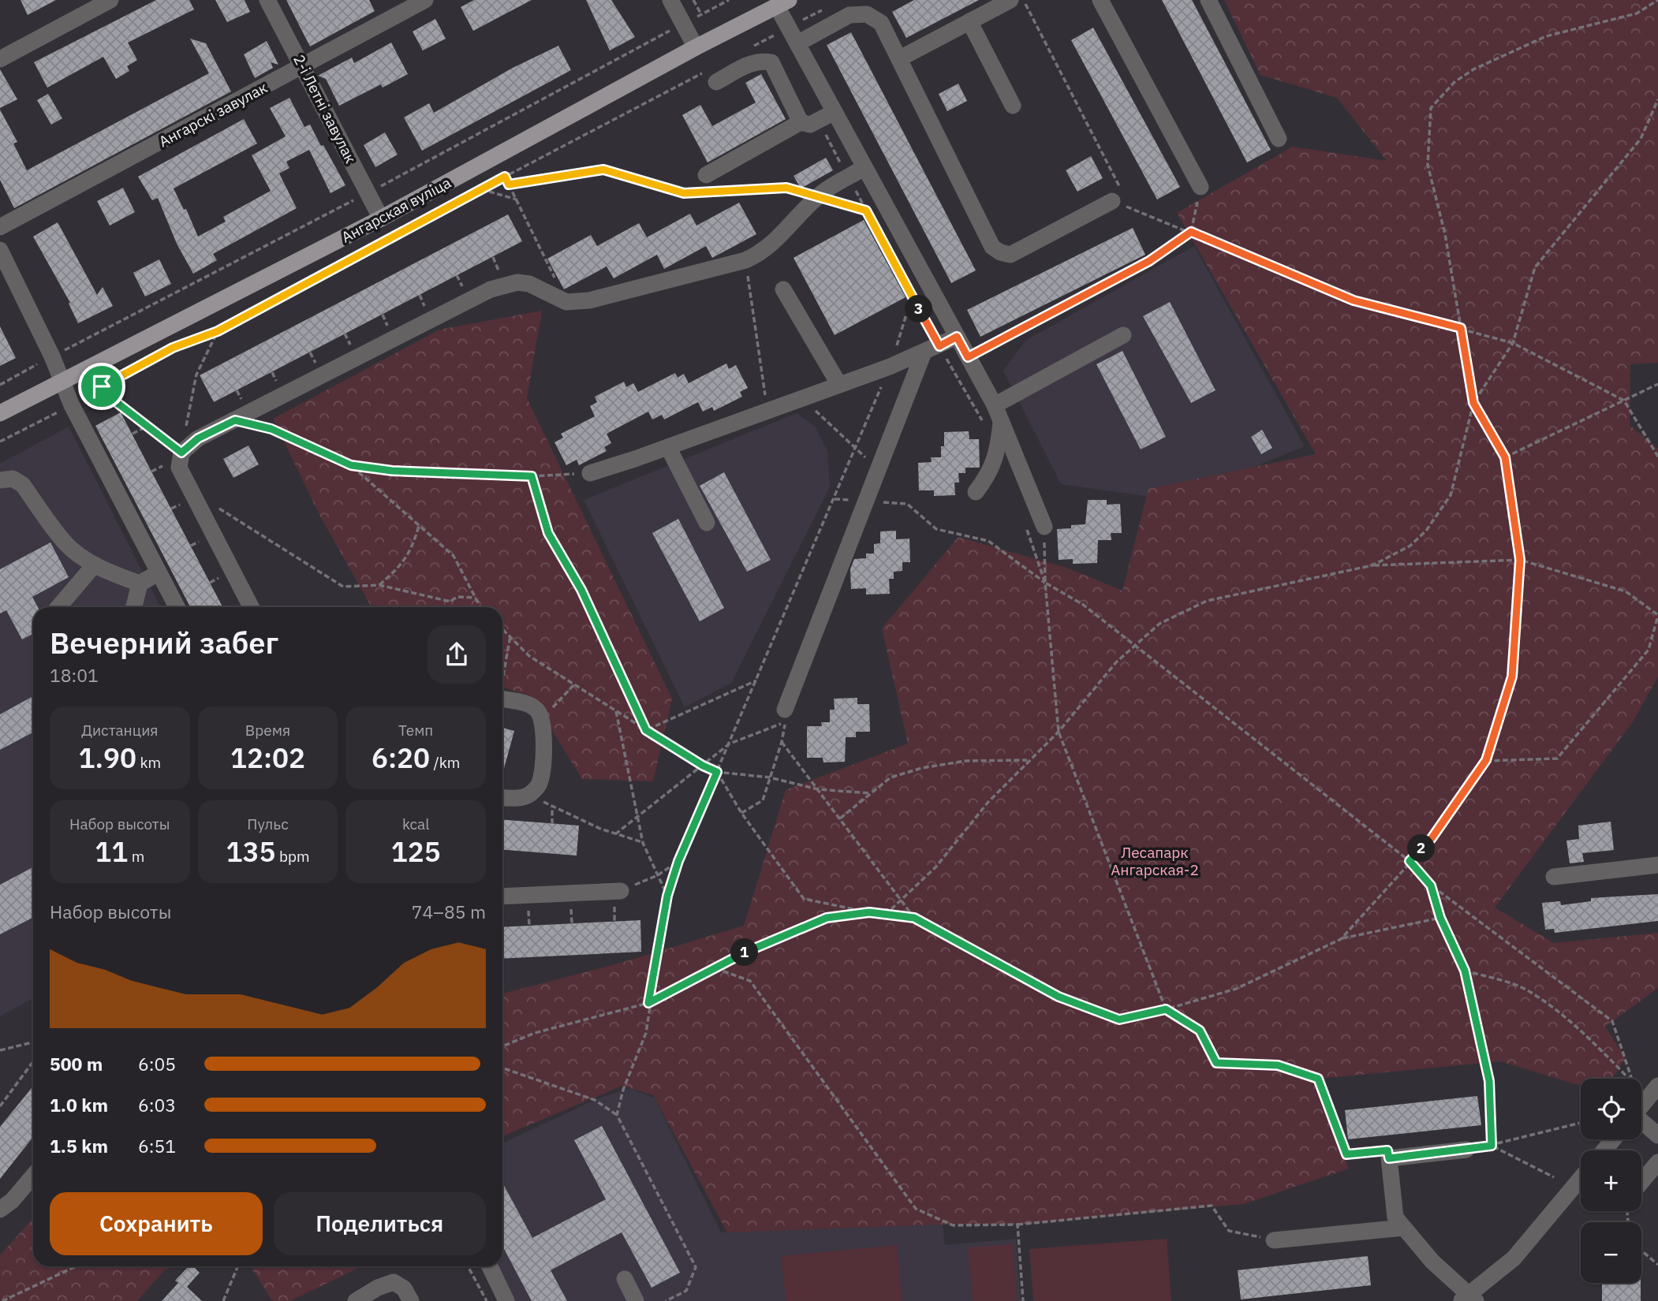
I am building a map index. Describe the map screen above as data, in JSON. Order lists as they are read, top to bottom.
{
  "streets": {
    "main road": ["Ангарская вуліца"],
    "street": ["2-і Летні завулак", "Ангарскі завулак"]
  },
  "crossings": [
    ["2-і Летні завулак", "Ангарскі завулак"],
    ["2-і Летні завулак", "Ангарская вуліца"]
  ],
  "parks": ["Лесапарк Ангарская-2"],
  "page": {
    "pins": ["3", "2", "1"],
    "heading": ["Вечерний забег", "18:01"],
    "stats": [
      ["Дистанция", "1.90 km"],
      ["Время", "12:02"],
      ["Темп", "6:20 /km"],
      ["Набор высоты", "11 m"],
      ["Пульс", "135 bpm"],
      ["kcal", "125"]
    ],
    "chart": ["Набор высоты", "74–85 m"],
    "list": [
      {
        "name": "500 m",
        "note": "6:05"
      },
      {
        "name": "1.0 km",
        "note": "6:03"
      },
      {
        "name": "1.5 km",
        "note": "6:51"
      }
    ],
    "map_buttons": ["+", "−"],
    "buttons": ["Сохранить", "Поделиться"]
  }
}
